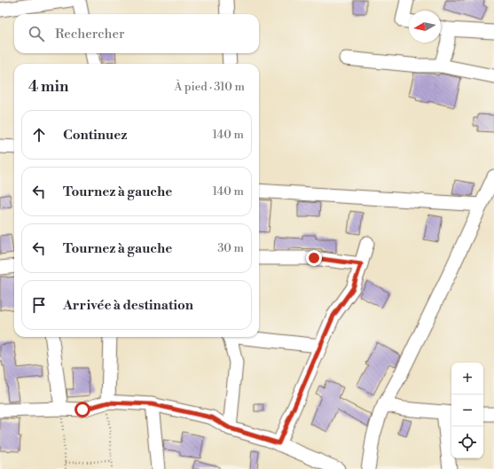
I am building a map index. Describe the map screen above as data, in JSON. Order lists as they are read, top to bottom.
{
  "north": "left",
  "page": {
    "search": "Rechercher",
    "heading": ["4 min", "À pied · 310 m"],
    "list": [
      ["Continuez", "140 m"],
      ["Tournez à gauche", "140 m"],
      ["Tournez à gauche", "30 m"],
      "Arrivée à destination"
    ],
    "map_buttons": ["+", "−"]
  }
}
